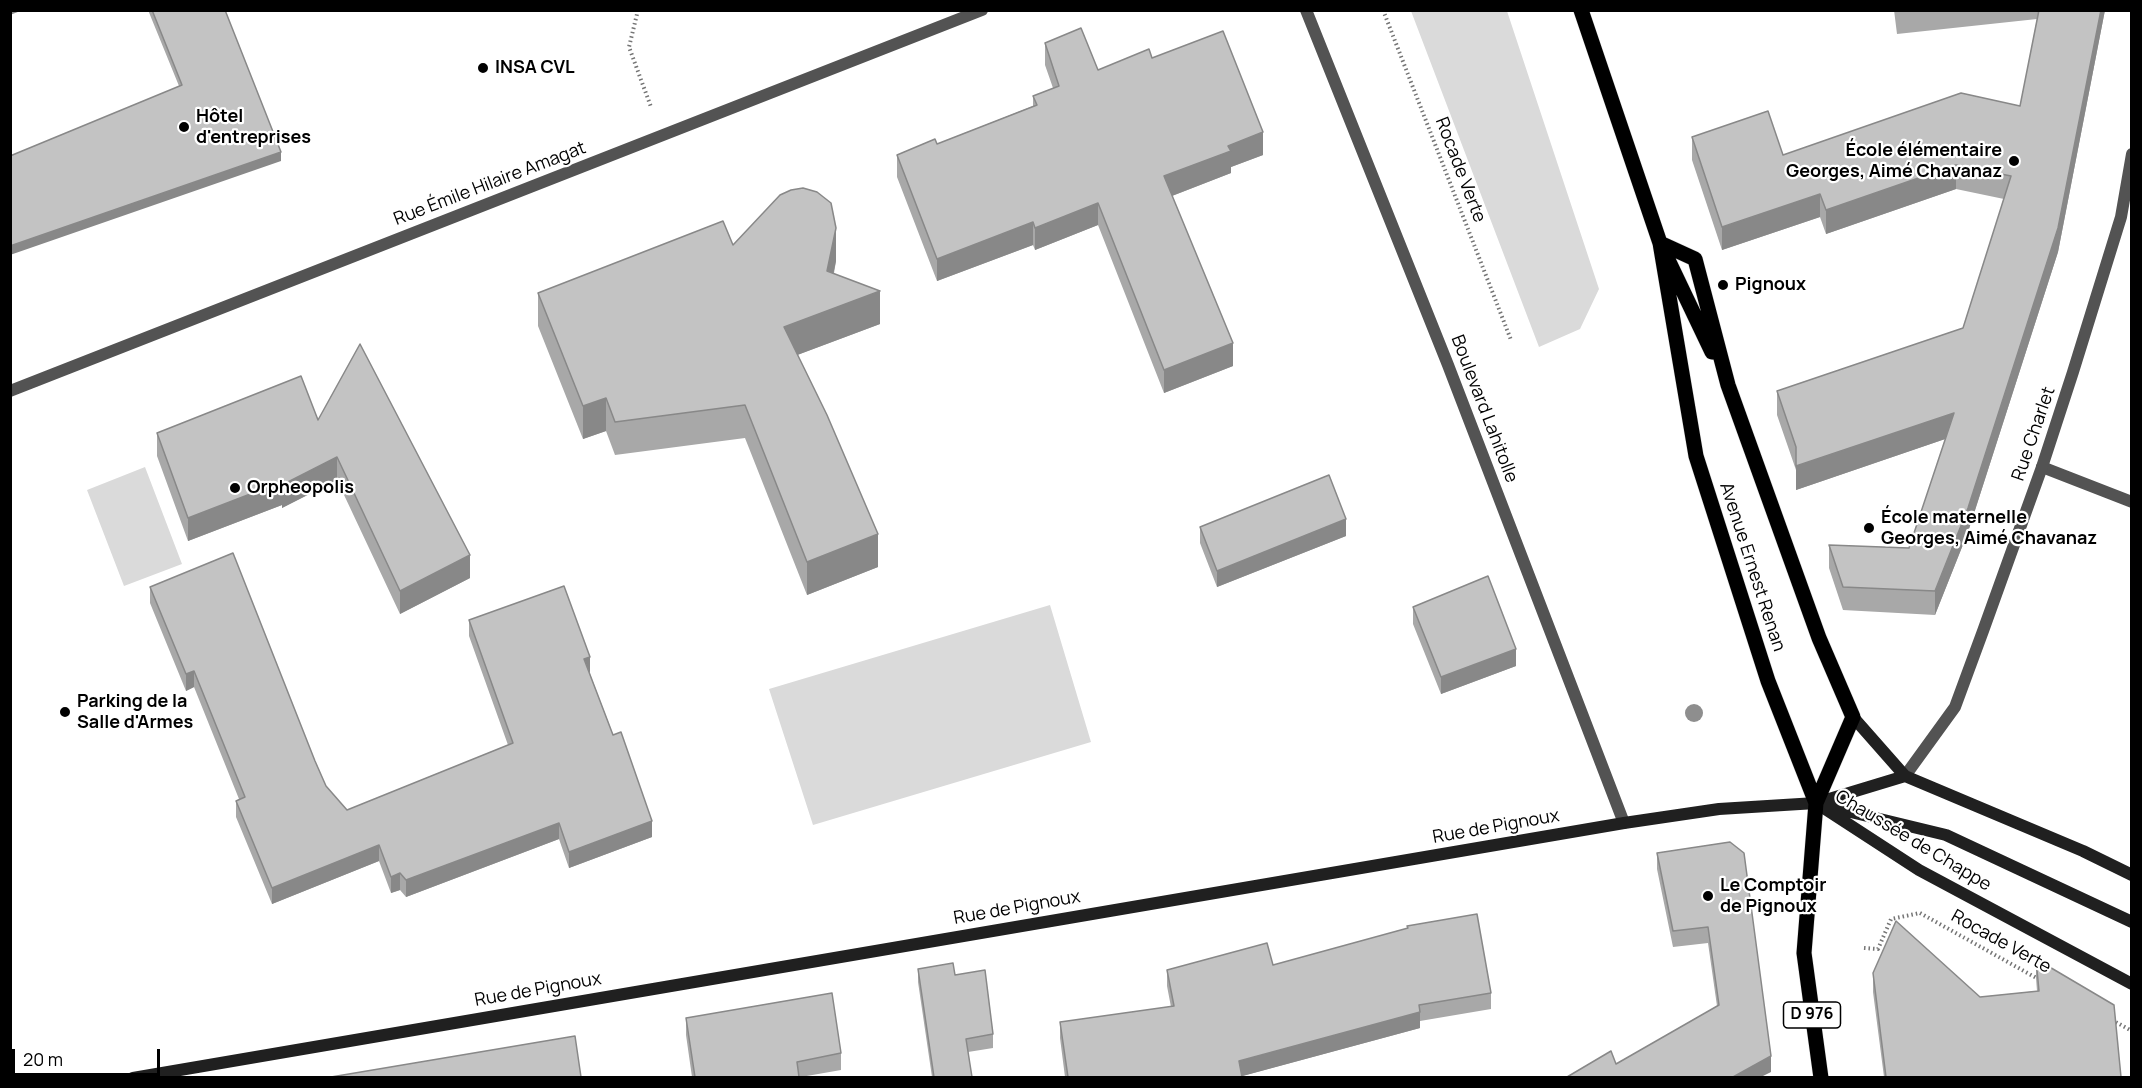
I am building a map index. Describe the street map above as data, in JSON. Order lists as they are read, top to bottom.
{
  "streets": {
    "main road": [
      "Avenue Ernest Renan",
      "Rue de Pignoux",
      "Chaussée de Chappe",
      "D 976"
    ],
    "street": ["Rue Émile Hilaire Amagat", "Boulevard Lahitolle", "Rue Charlet"],
    "path": ["Rocade Verte"]
  },
  "crossings": [
    ["Boulevard Lahitolle", "Rue de Pignoux"],
    ["Rue Charlet", "Avenue Ernest Renan"],
    ["Rue Charlet", "Rue de Pignoux"],
    ["Avenue Ernest Renan", "Rue de Pignoux"],
    ["Avenue Ernest Renan", "Chaussée de Chappe"],
    ["Avenue Ernest Renan", "D 976"],
    ["Rue de Pignoux", "Chaussée de Chappe"],
    ["Rue de Pignoux", "D 976"],
    ["Chaussée de Chappe", "D 976"]
  ],
  "places": [
    "INSA CVL",
    "Hôtel d'entreprises",
    "École élémentaire Georges, Aimé Chavanaz",
    "Pignoux",
    "Orpheopolis",
    "École maternelle Georges, Aimé Chavanaz",
    "Parking de la Salle d'Armes",
    "Le Comptoir de Pignoux"
  ],
  "scale_bar": "20 m"
}
